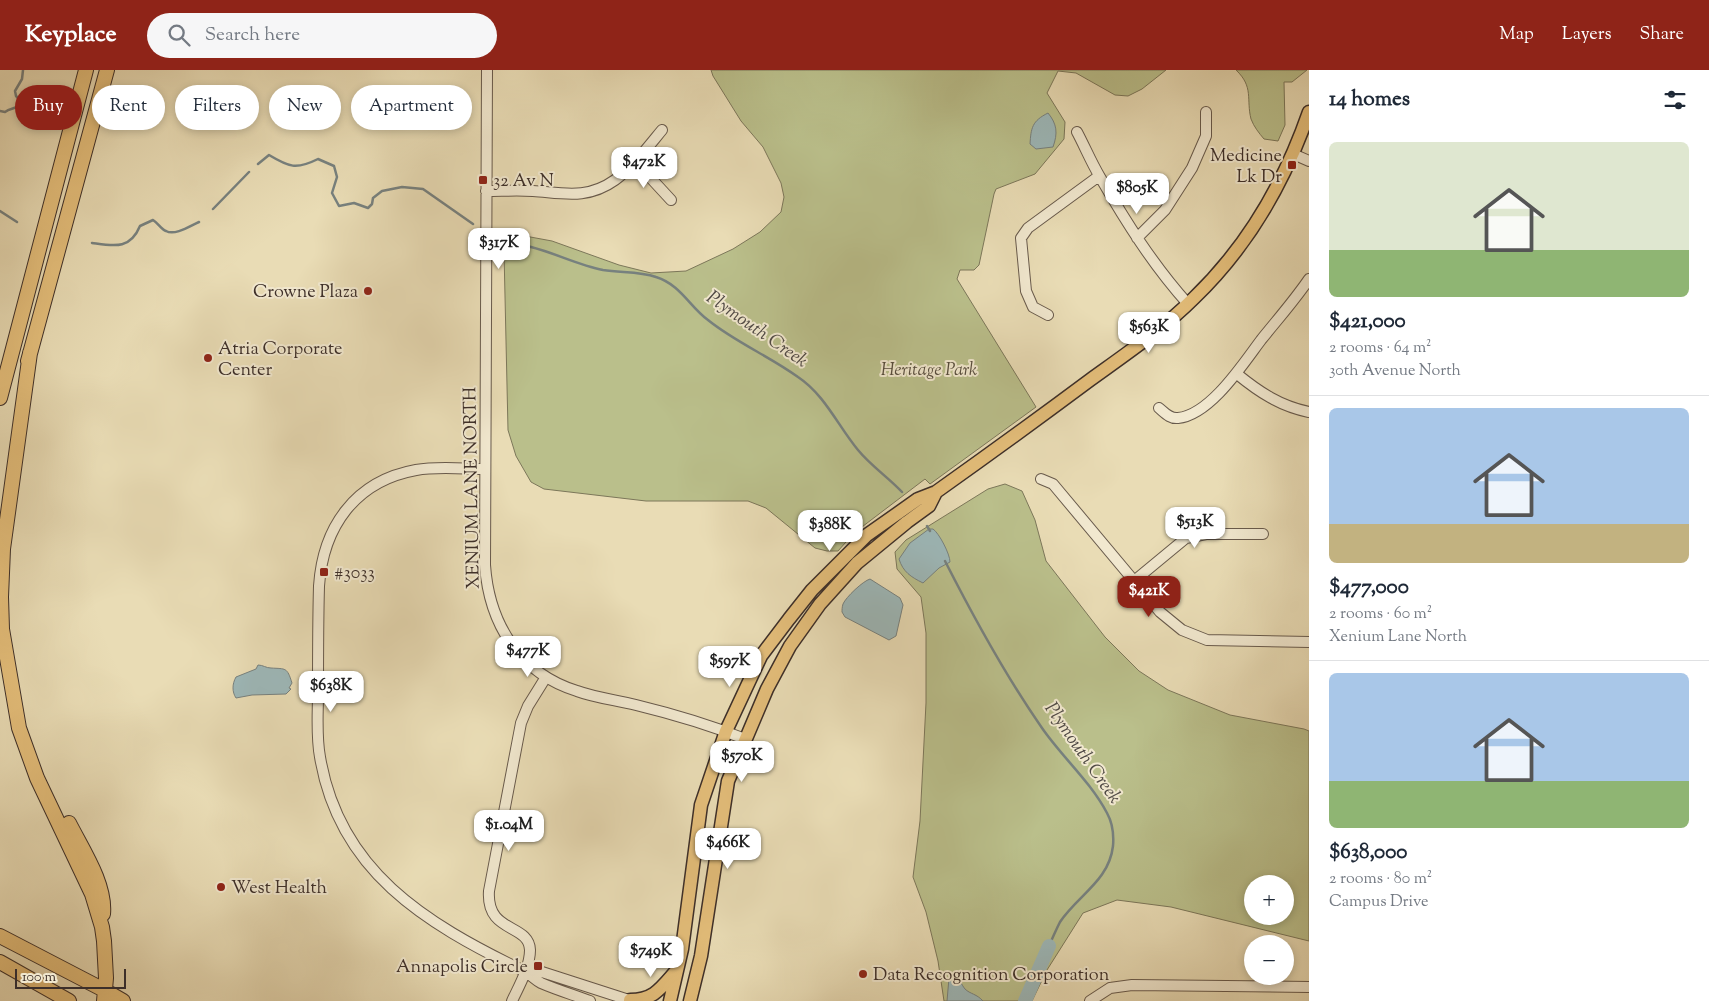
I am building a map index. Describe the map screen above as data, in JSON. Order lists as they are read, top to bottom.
{
  "streets": {
    "street": ["XENIUM LANE NORTH"]
  },
  "water": ["Plymouth Creek"],
  "parks": ["Heritage Park"],
  "places": {
    "transit": [
      "Medicine Lk Dr",
      "32 Av N",
      "#3033",
      "Annapolis Circle"
    ],
    "other": [
      "Crowne Plaza",
      "Atria Corporate Center",
      "West Health",
      "Data Recognition Corporation"
    ]
  },
  "scale_bar": "100 m",
  "page": {
    "header": "Keyplace",
    "search": "Search here",
    "nav": ["Map", "Layers", "Share"],
    "heading": "14 homes",
    "chip": [
      "Buy",
      "Rent",
      "Filters",
      "New",
      "Apartment"
    ],
    "list": [
      {
        "name": "$421,000",
        "note": "2 rooms · 64 m² · 30th Avenue North"
      },
      {
        "name": "$477,000",
        "note": "2 rooms · 60 m² · Xenium Lane North"
      },
      {
        "name": "$638,000",
        "note": "2 rooms · 80 m² · Campus Drive"
      }
    ],
    "price": [
      "$472K",
      "$805K",
      "$317K",
      "$563K",
      "$513K",
      "$388K",
      "$421K",
      "$477K",
      "$597K",
      "$638K",
      "$570K",
      "$1.04M",
      "$466K",
      "$749K"
    ],
    "map_buttons": ["+", "−"],
    "scale": "100 m"
  }
}
